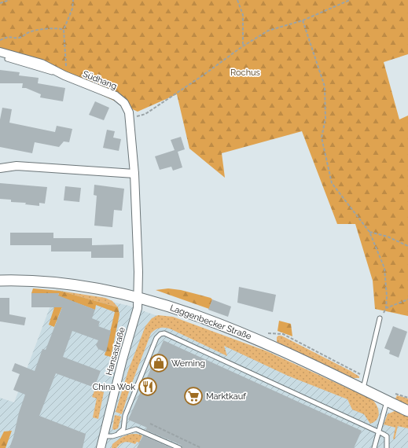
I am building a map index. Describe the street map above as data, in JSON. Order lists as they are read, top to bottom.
{
  "streets": {
    "street": ["Südhang", "Laggenbecker Straße", "Hansastraße"]
  },
  "crossings": [
    ["Südhang", "Laggenbecker Straße"],
    ["Südhang", "Hansastraße"],
    ["Laggenbecker Straße", "Hansastraße"]
  ],
  "parks": ["Rochus"],
  "places": {
    "shop": ["Werning"],
    "restaurant": ["China Wok"],
    "supermarket": ["Marktkauf"]
  }
}
